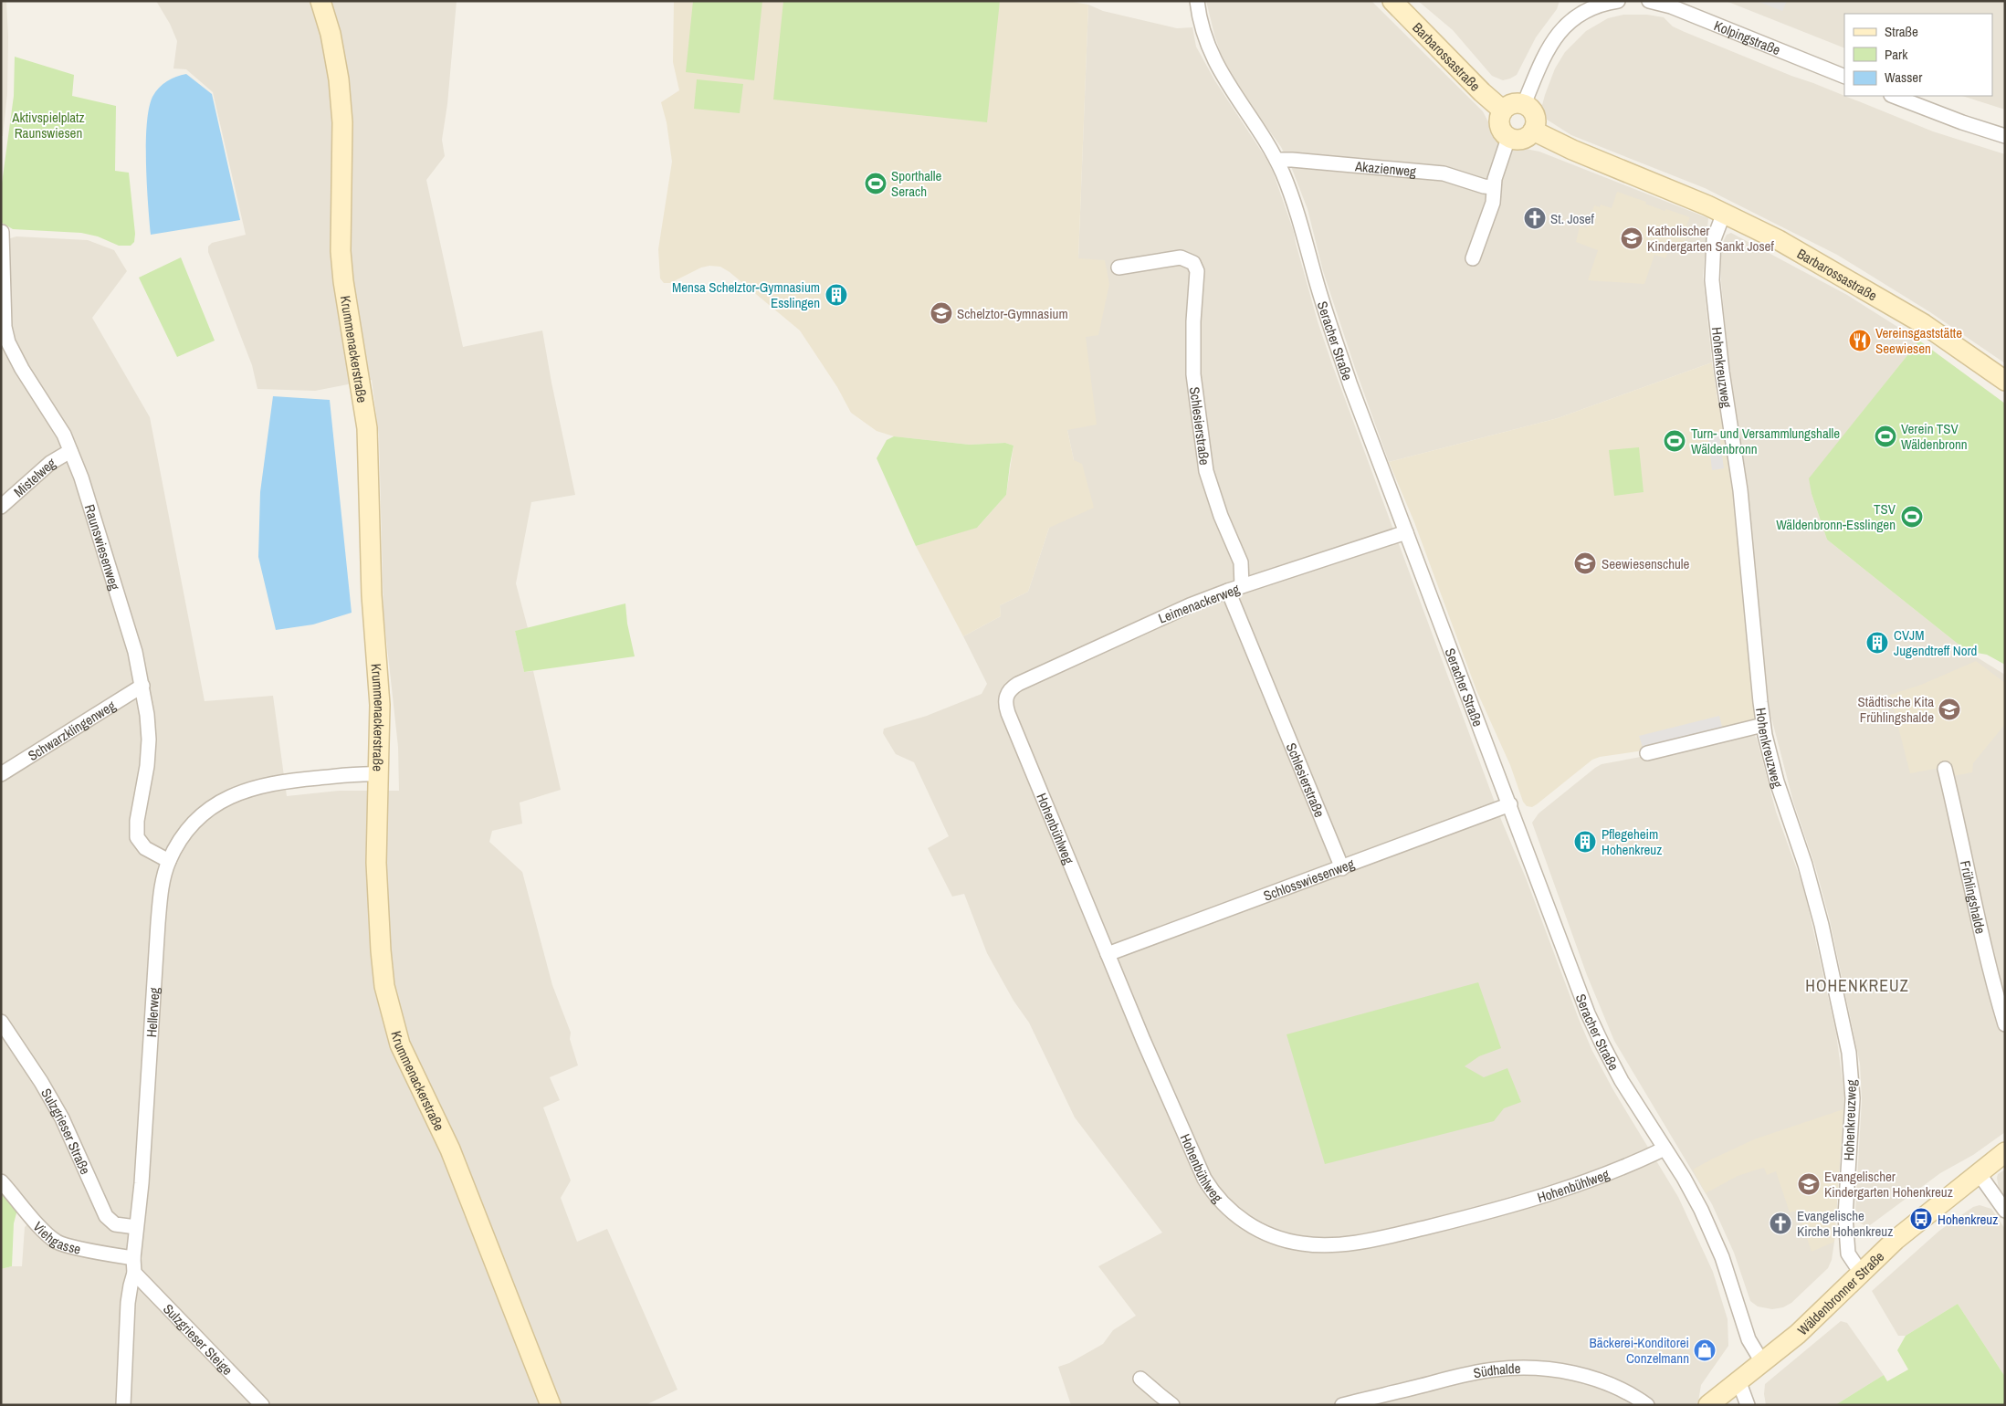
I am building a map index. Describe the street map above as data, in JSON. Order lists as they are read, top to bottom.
{
  "streets": {
    "main road": ["Barbarossastraße", "Krummenackerstraße", "Wäldenbronner Straße"],
    "street": [
      "Kolpingstraße",
      "Akazienweg",
      "Seracher Straße",
      "Hohenkreuzweg",
      "Schlesierstraße",
      "Mistelweg",
      "Raunswiesenweg",
      "Leimenackerweg",
      "Schwarzklingenweg",
      "Hohenbühlweg",
      "Schlosswiesenweg",
      "Frühlingshalde",
      "Hellerweg",
      "Sulzgrieser Straße",
      "Viehgasse",
      "Sulzgrieser Steige",
      "Südhalde"
    ]
  },
  "crossings": [
    ["Barbarossastraße", "Hohenkreuzweg"],
    ["Akazienweg", "Seracher Straße"],
    ["Seracher Straße", "Leimenackerweg"],
    ["Seracher Straße", "Hohenbühlweg"],
    ["Seracher Straße", "Schlosswiesenweg"],
    ["Seracher Straße", "Wäldenbronner Straße"],
    ["Krummenackerstraße", "Hellerweg"],
    ["Hohenkreuzweg", "Wäldenbronner Straße"],
    ["Schlesierstraße", "Leimenackerweg"],
    ["Schlesierstraße", "Schlosswiesenweg"],
    ["Mistelweg", "Raunswiesenweg"],
    ["Raunswiesenweg", "Schwarzklingenweg"],
    ["Raunswiesenweg", "Hellerweg"],
    ["Leimenackerweg", "Hohenbühlweg"],
    ["Hohenbühlweg", "Schlosswiesenweg"],
    ["Hellerweg", "Sulzgrieser Straße"],
    ["Hellerweg", "Viehgasse"],
    ["Hellerweg", "Sulzgrieser Steige"]
  ],
  "districts": ["HOHENKREUZ"],
  "parks": ["Aktivspielplatz Raunswiesen"],
  "places": {
    "sports": [
      "Sporthalle Serach",
      "Verein TSV Wäldenbronn",
      "Turn- und Versammlungshalle Wäldenbronn",
      "TSV Wäldenbronn-Esslingen"
    ],
    "church": ["St. Josef", "Evangelische Kirche Hohenkreuz"],
    "school or university": [
      "Katholischer Kindergarten Sankt Josef",
      "Schelztor-Gymnasium",
      "Seewiesenschule",
      "Städtische Kita Frühlingshalde",
      "Evangelischer Kindergarten Hohenkreuz"
    ],
    "building": ["Mensa Schelztor-Gymnasium Esslingen", "CVJM Jugendtreff Nord", "Pflegeheim Hohenkreuz"],
    "restaurant": ["Vereinsgaststätte Seewiesen"],
    "bus stop": ["Hohenkreuz"],
    "shop": ["Bäckerei-Konditorei Conzelmann"]
  },
  "legend": ["Straße", "Park", "Wasser"]
}
